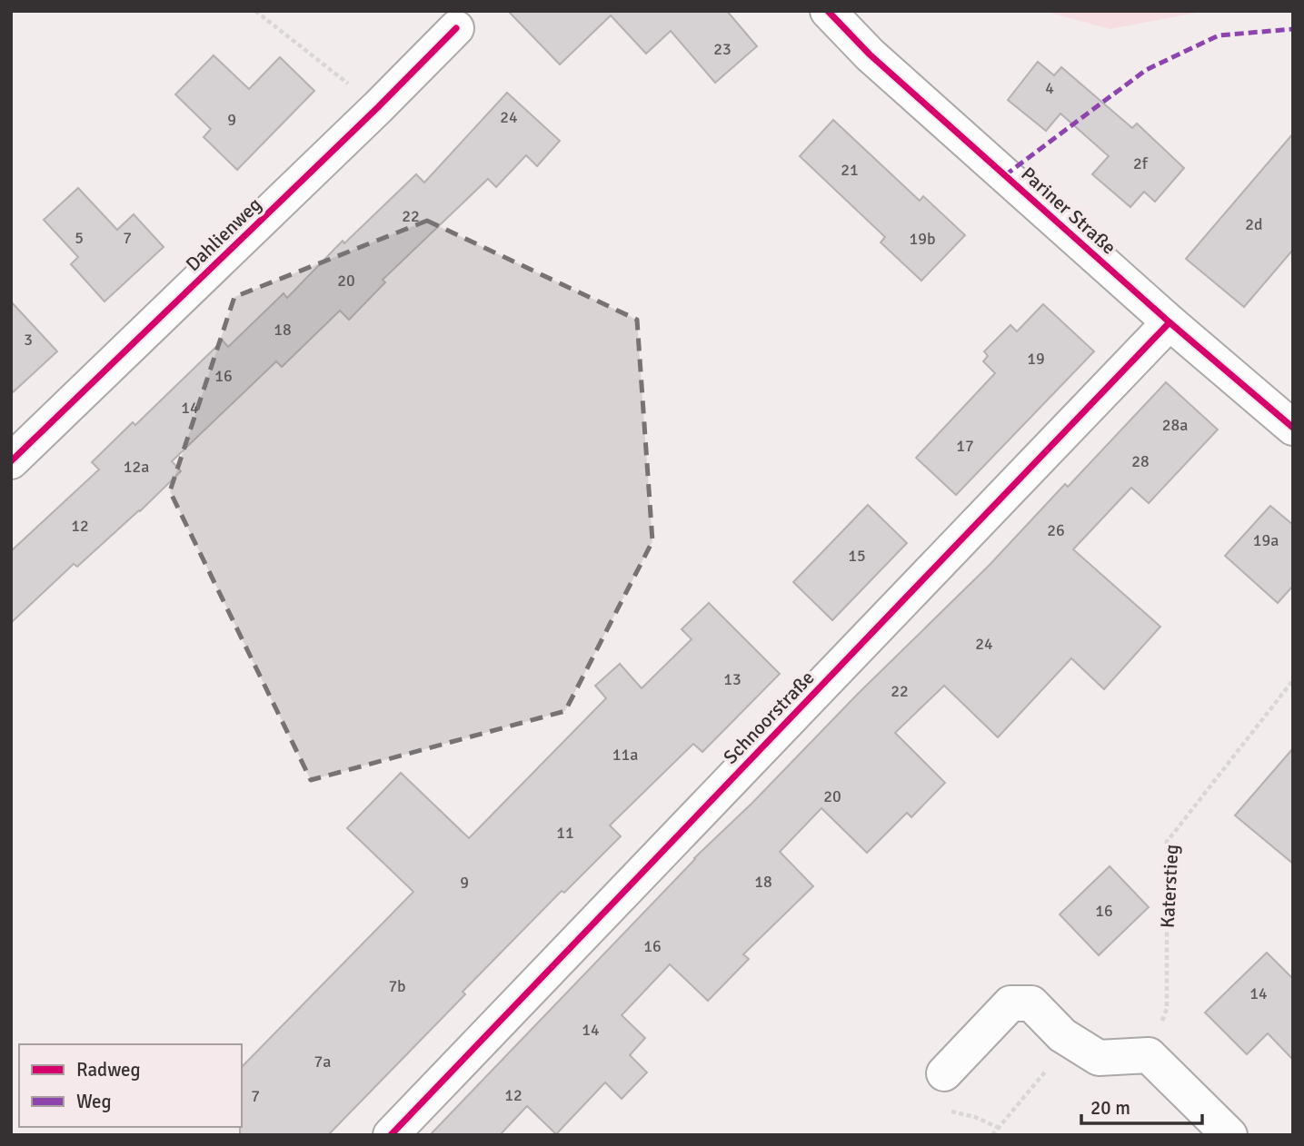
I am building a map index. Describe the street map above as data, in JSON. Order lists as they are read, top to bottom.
{
  "streets": {
    "street": ["Pariner Straße", "Dahlienweg", "Schnoorstraße"],
    "path": ["Katerstieg"]
  },
  "crossings": [
    ["Pariner Straße", "Schnoorstraße"]
  ],
  "house_numbers": [
    "23",
    "4",
    "24",
    "9",
    "2f",
    "21",
    "22",
    "2d",
    "5",
    "7",
    "19b",
    "20",
    "18",
    "3",
    "19",
    "16",
    "14",
    "28a",
    "17",
    "28",
    "12a",
    "12",
    "26",
    "19a",
    "15",
    "24",
    "13",
    "22",
    "11a",
    "20",
    "11",
    "18",
    "9",
    "16",
    "16",
    "7b",
    "14",
    "14",
    "7a",
    "12",
    "7"
  ],
  "legend": ["Radweg", "Weg"],
  "scale_bar": "20 m"
}
